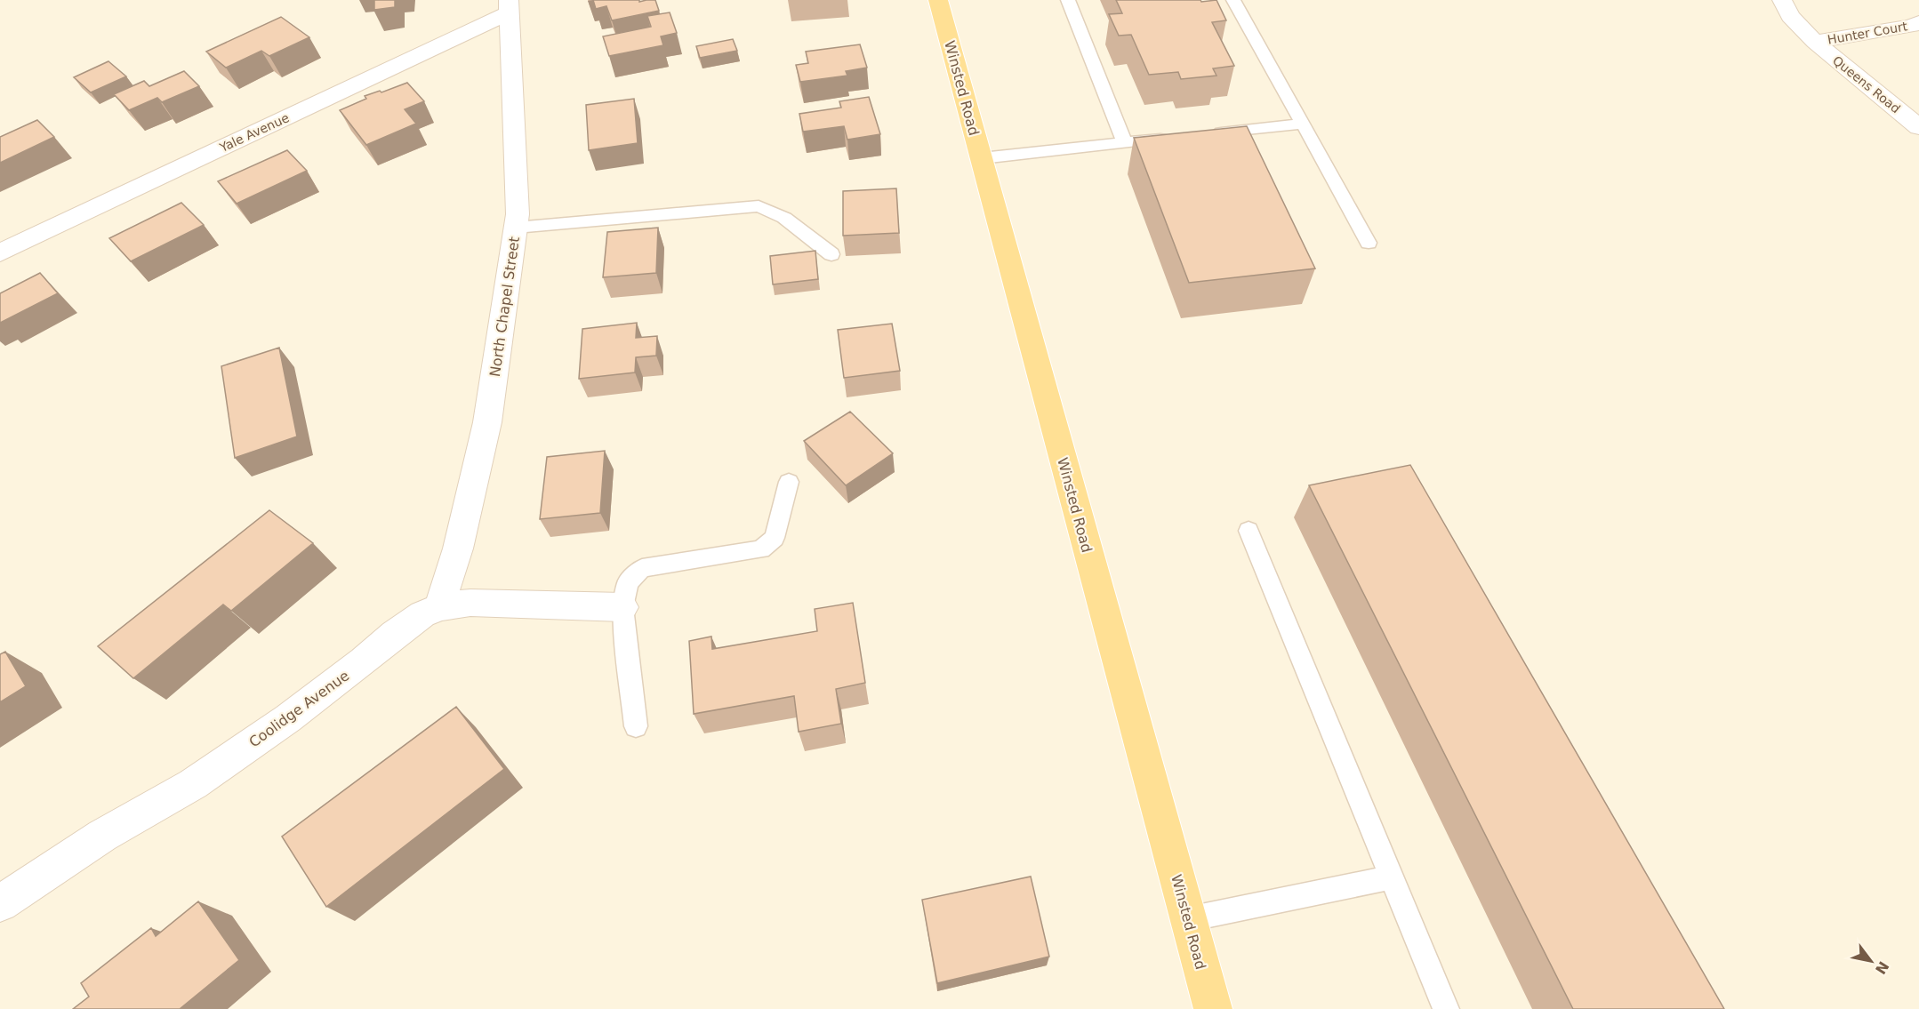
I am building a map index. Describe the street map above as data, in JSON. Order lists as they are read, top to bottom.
{
  "streets": {
    "main road": ["Winsted Road"],
    "street": [
      "Hunter Court",
      "Queens Road",
      "Yale Avenue",
      "North Chapel Street",
      "Coolidge Avenue"
    ]
  },
  "crossings": [
    ["Hunter Court", "Queens Road"],
    ["Yale Avenue", "North Chapel Street"],
    ["North Chapel Street", "Coolidge Avenue"]
  ],
  "north": "bottom right"
}
